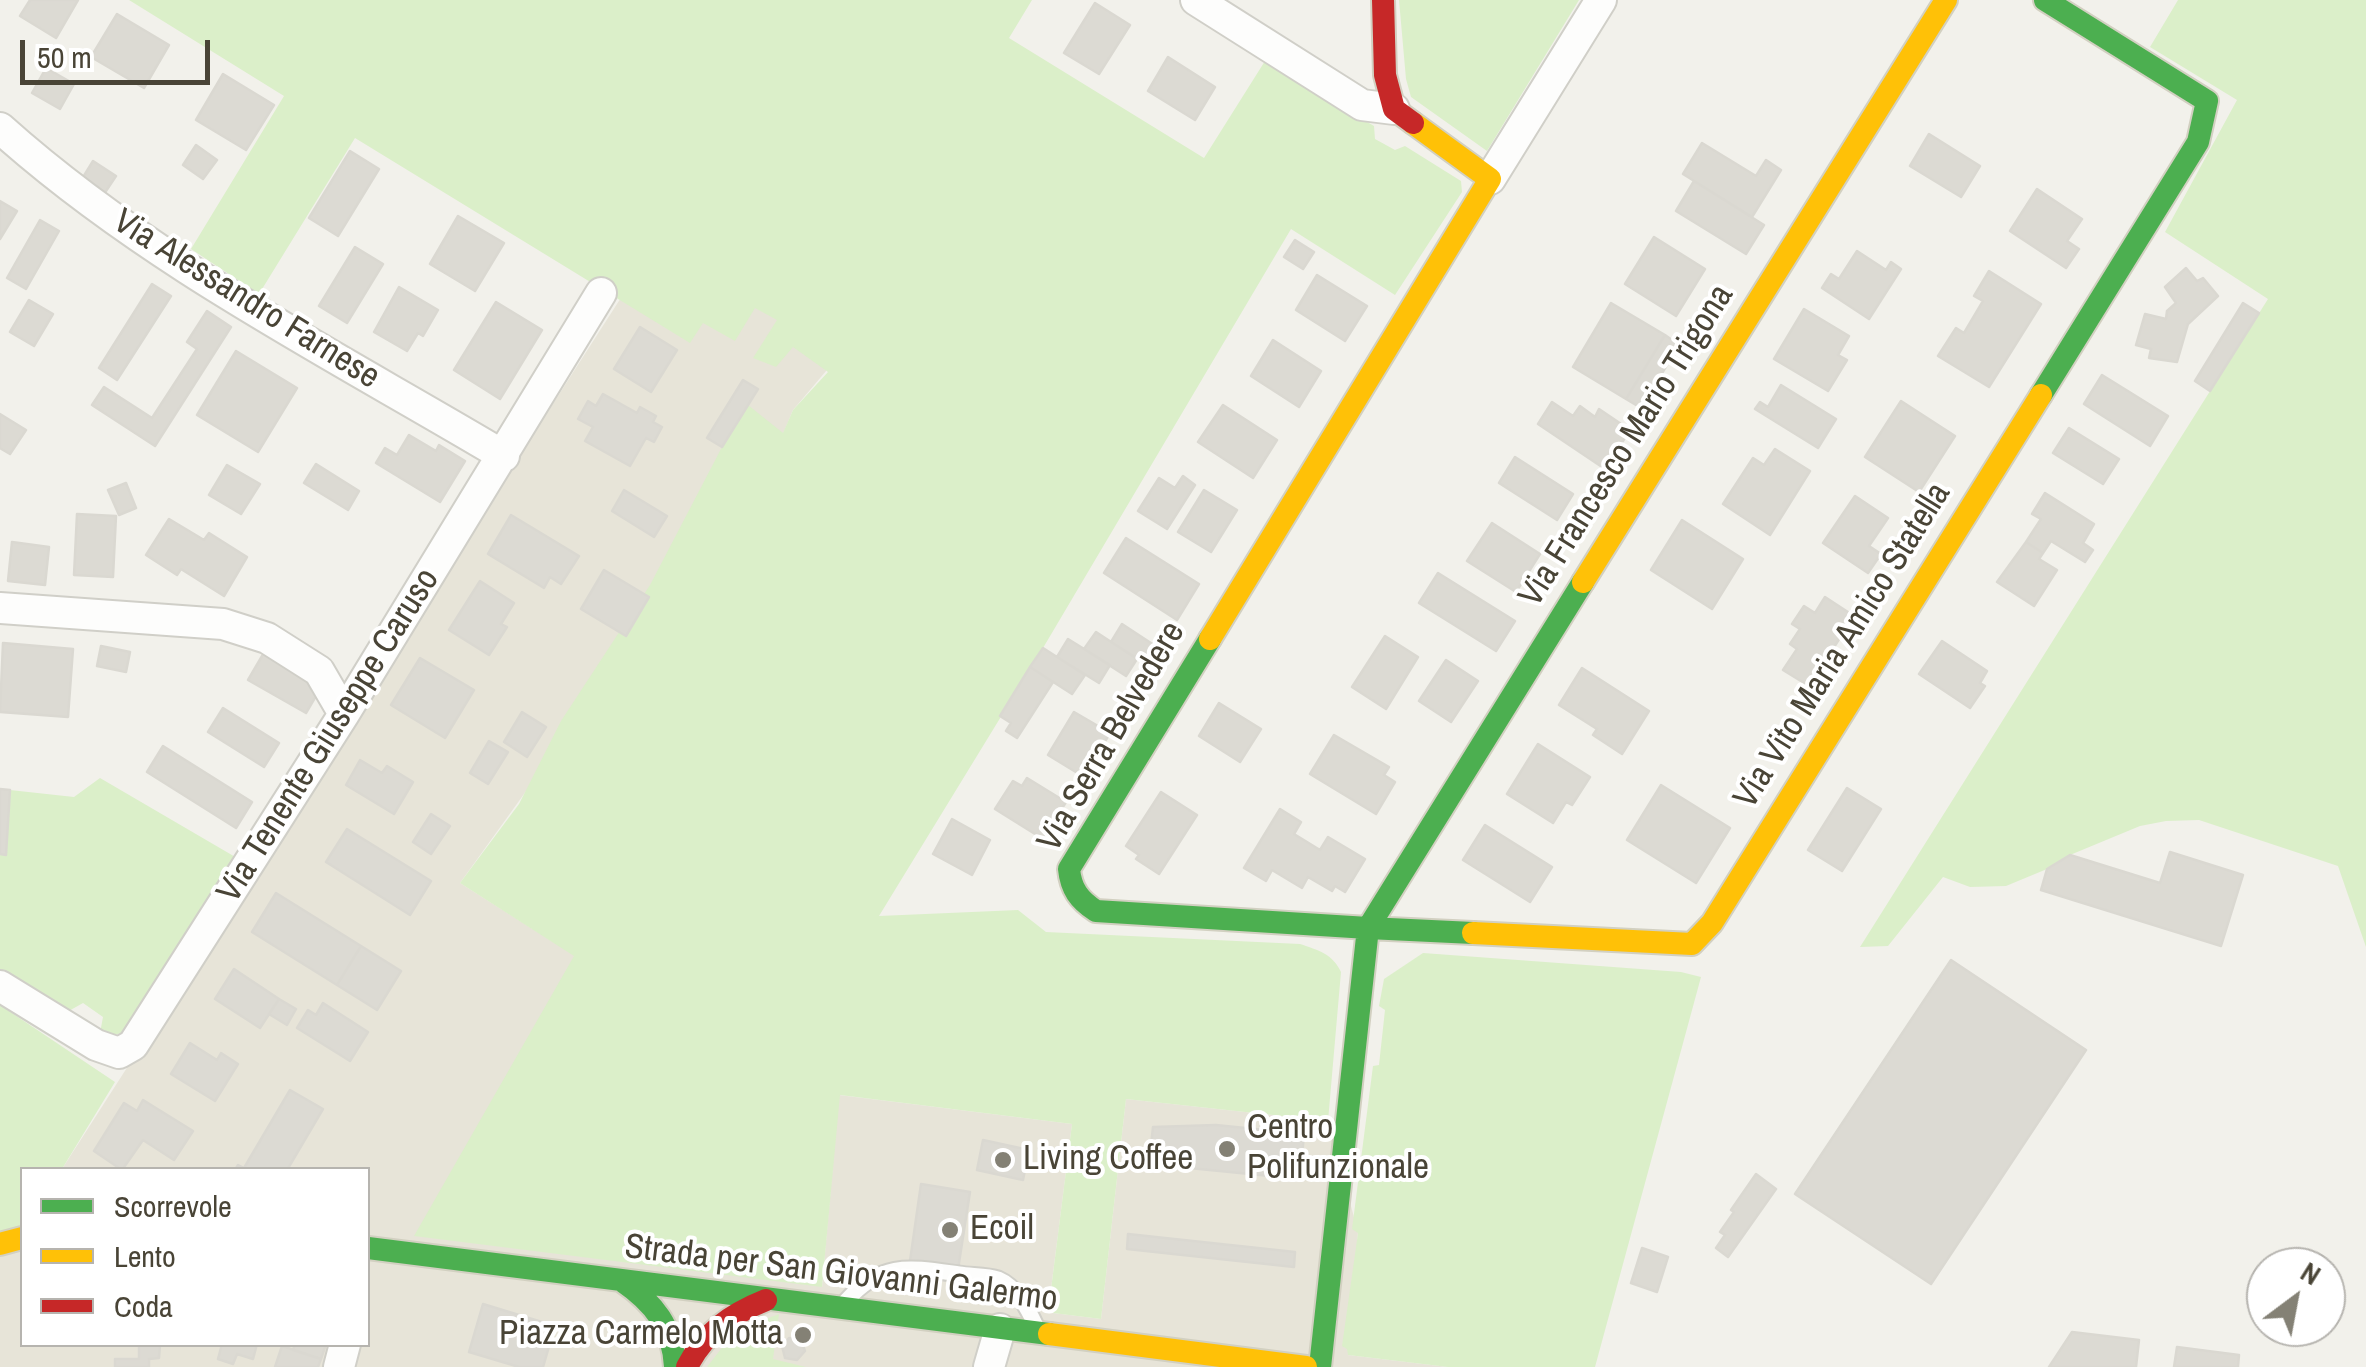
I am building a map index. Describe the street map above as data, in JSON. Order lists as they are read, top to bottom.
{
  "streets": {
    "street": [
      "Via Alessandro Farnese",
      "Via Francesco Mario Trigona",
      "Via Vito Maria Amico Statella",
      "Via Tenente Giuseppe Caruso",
      "Via Serra Belvedere",
      "Strada per San Giovanni Galermo"
    ]
  },
  "crossings": [
    ["Via Alessandro Farnese", "Via Tenente Giuseppe Caruso"],
    ["Via Francesco Mario Trigona", "Via Vito Maria Amico Statella"],
    ["Via Francesco Mario Trigona", "Via Serra Belvedere"],
    ["Via Vito Maria Amico Statella", "Via Serra Belvedere"]
  ],
  "places": [
    "Centro Polifunzionale",
    "Living Coffee",
    "Ecoil",
    "Piazza Carmelo Motta"
  ],
  "legend": ["Scorrevole", "Lento", "Coda"],
  "scale_bar": "50 m",
  "north": "top right"
}
